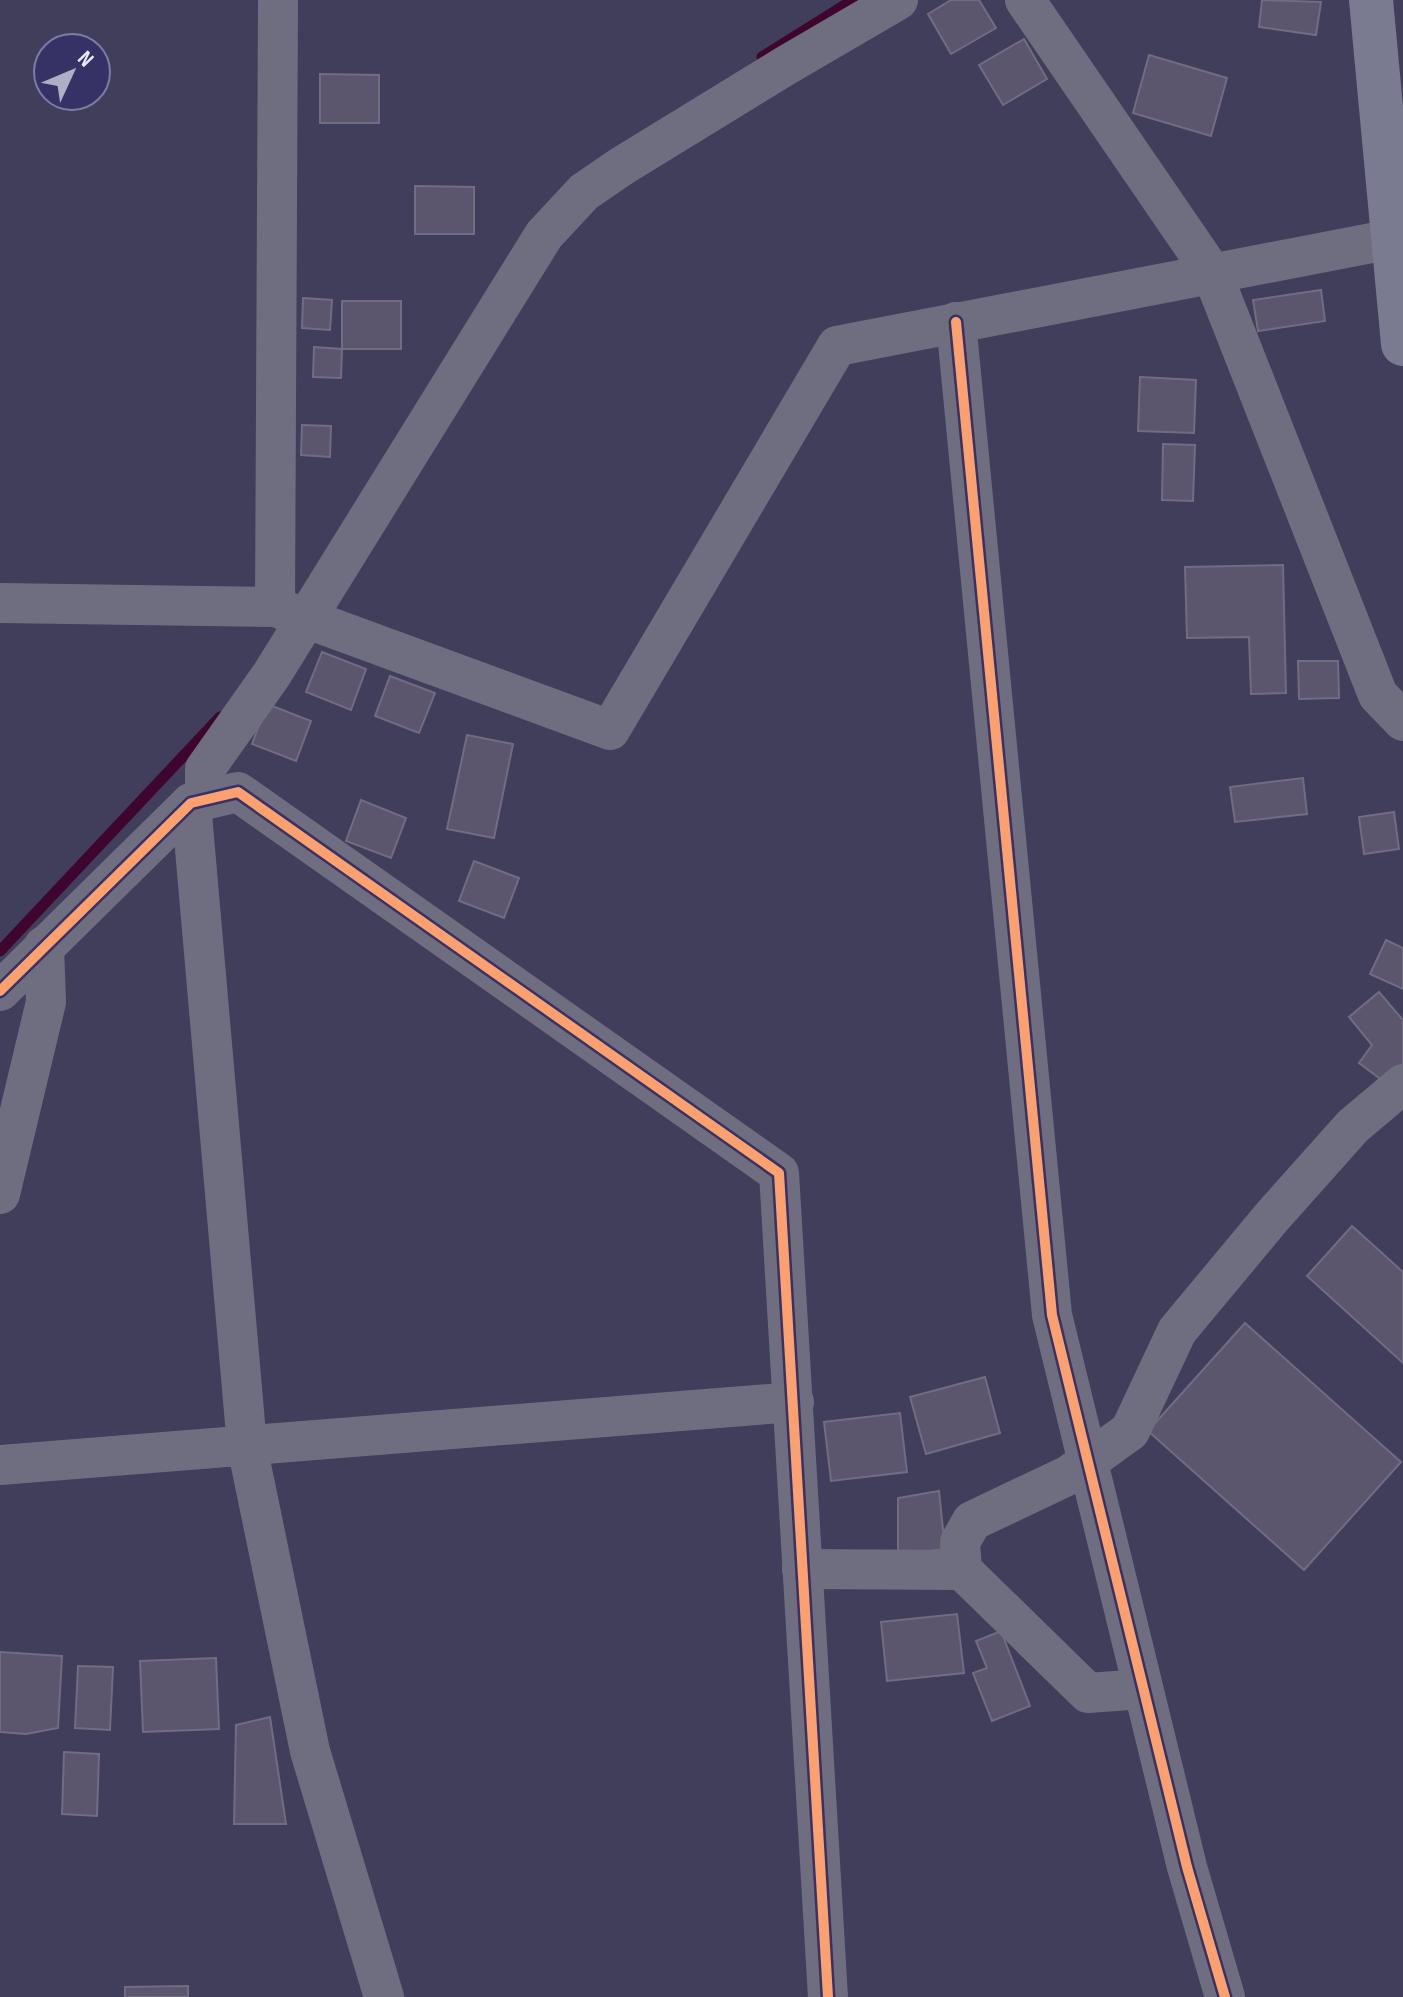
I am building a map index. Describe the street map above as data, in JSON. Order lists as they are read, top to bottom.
{
  "north": "top right"
}
